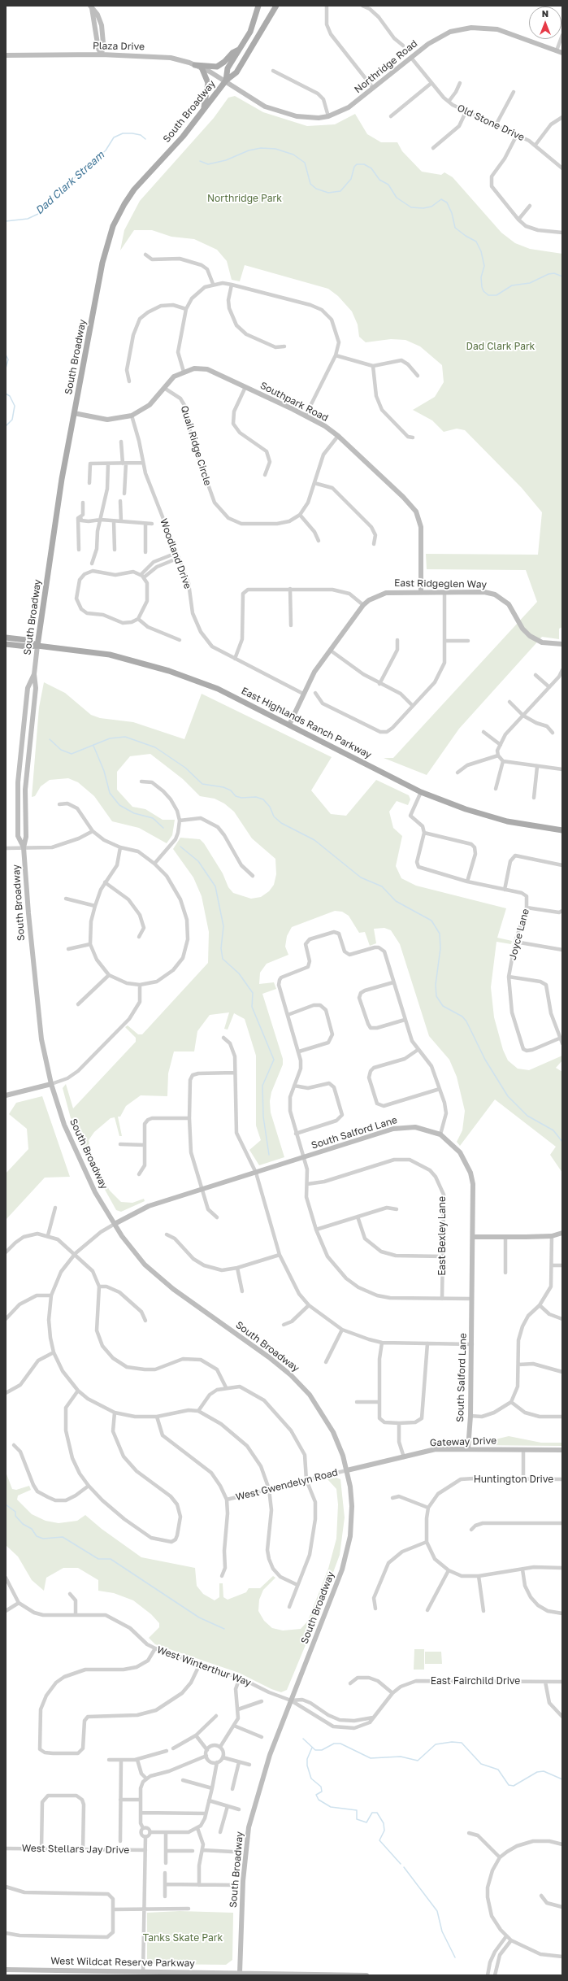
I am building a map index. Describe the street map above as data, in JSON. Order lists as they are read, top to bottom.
{
  "streets": {
    "main road": ["South Broadway", "East Highlands Ranch Parkway"],
    "street": [
      "Plaza Drive",
      "Northridge Road",
      "Old Stone Drive",
      "Southpark Road",
      "Quail Ridge Circle",
      "Woodland Drive",
      "East Ridgeglen Way",
      "Joyce Lane",
      "South Salford Lane",
      "East Bexley Lane",
      "Gateway Drive",
      "Huntington Drive",
      "West Gwendelyn Road",
      "West Winterthur Way",
      "East Fairchild Drive",
      "West Stellars Jay Drive",
      "West Wildcat Reserve Parkway"
    ]
  },
  "crossings": [
    ["Plaza Drive", "Northridge Road"],
    ["Plaza Drive", "South Broadway"],
    ["Northridge Road", "South Broadway"],
    ["Northridge Road", "Old Stone Drive"],
    ["South Broadway", "Southpark Road"],
    ["South Broadway", "East Highlands Ranch Parkway"],
    ["South Broadway", "South Salford Lane"],
    ["South Broadway", "Gateway Drive"],
    ["South Broadway", "West Gwendelyn Road"],
    ["South Broadway", "West Winterthur Way"],
    ["South Broadway", "East Fairchild Drive"],
    ["South Broadway", "West Wildcat Reserve Parkway"],
    ["Southpark Road", "Quail Ridge Circle"],
    ["Southpark Road", "Woodland Drive"],
    ["Southpark Road", "East Ridgeglen Way"],
    ["Woodland Drive", "East Ridgeglen Way"],
    ["East Ridgeglen Way", "East Highlands Ranch Parkway"],
    ["South Salford Lane", "Gateway Drive"],
    ["Gateway Drive", "West Gwendelyn Road"],
    ["West Winterthur Way", "East Fairchild Drive"]
  ],
  "water": ["Dad Clark Stream"],
  "parks": ["Northridge Park", "Dad Clark Park", "Tanks Skate Park"],
  "north": "top"
}
